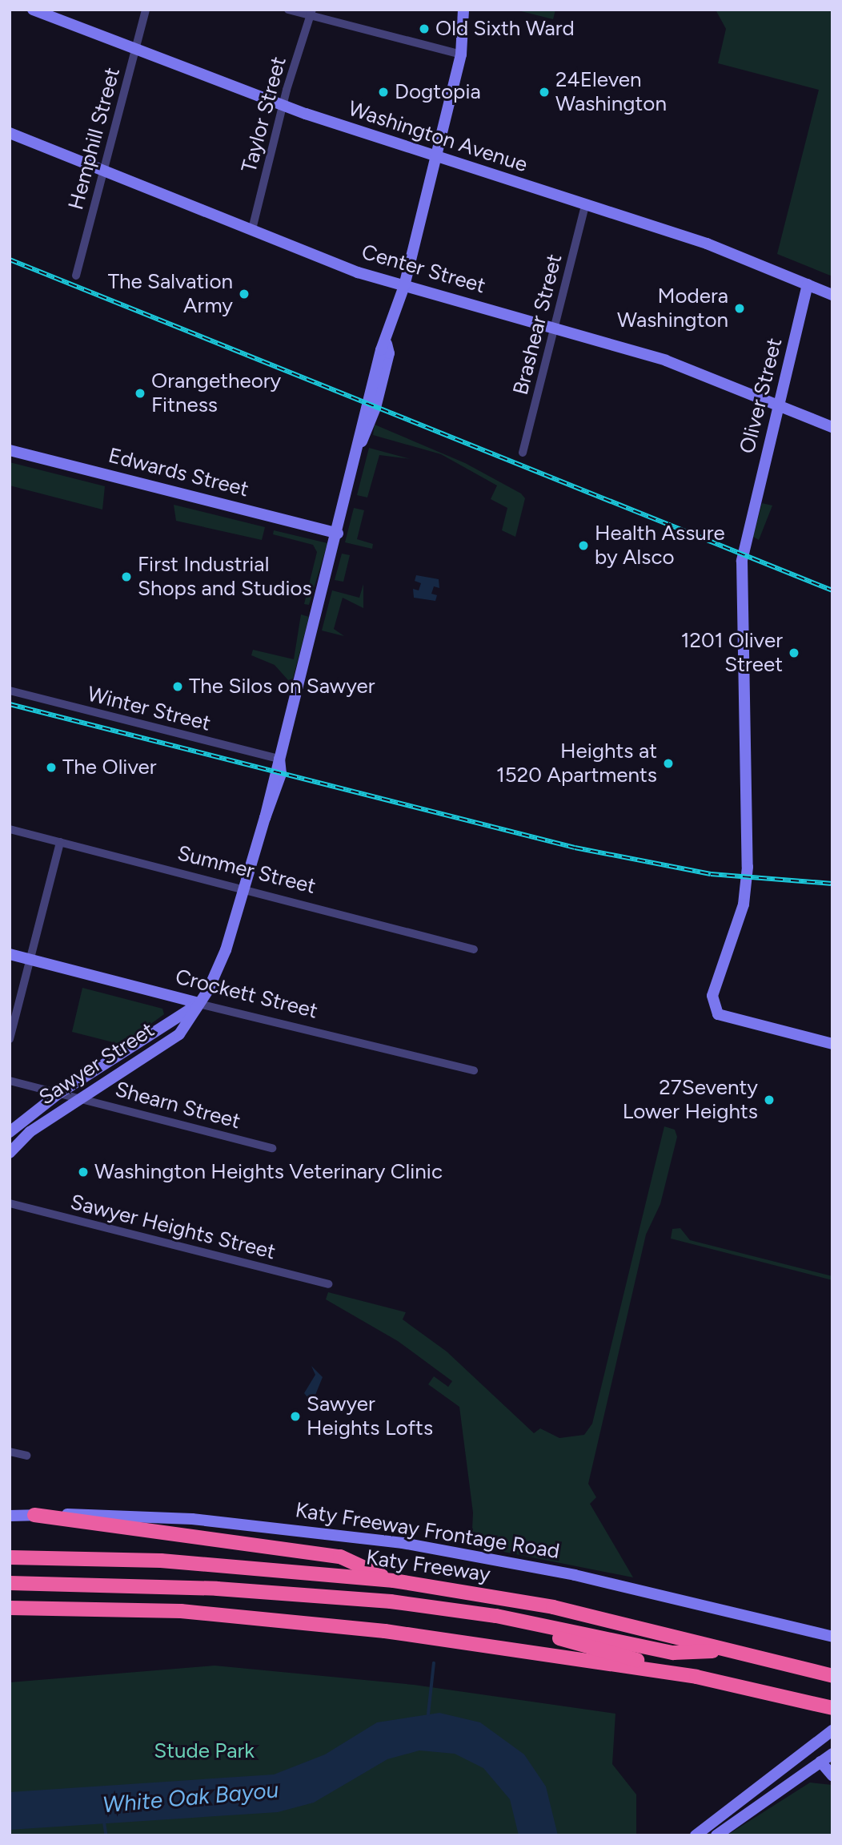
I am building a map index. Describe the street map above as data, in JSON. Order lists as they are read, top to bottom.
{
  "streets": {
    "highway": ["Katy Freeway"],
    "main road": [
      "Washington Avenue",
      "Center Street",
      "Oliver Street",
      "Edwards Street",
      "Crockett Street",
      "Sawyer Street",
      "Katy Freeway Frontage Road"
    ],
    "street": [
      "Taylor Street",
      "Hemphill Street",
      "Brashear Street",
      "Winter Street",
      "Summer Street",
      "Shearn Street",
      "Sawyer Heights Street"
    ]
  },
  "crossings": [
    ["Taylor Street", "Washington Avenue"],
    ["Taylor Street", "Center Street"],
    ["Washington Avenue", "Hemphill Street"],
    ["Washington Avenue", "Brashear Street"],
    ["Washington Avenue", "Oliver Street"],
    ["Washington Avenue", "Sawyer Street"],
    ["Hemphill Street", "Center Street"],
    ["Center Street", "Brashear Street"],
    ["Center Street", "Oliver Street"],
    ["Center Street", "Sawyer Street"],
    ["Edwards Street", "Sawyer Street"],
    ["Winter Street", "Sawyer Street"],
    ["Summer Street", "Sawyer Street"],
    ["Crockett Street", "Sawyer Street"],
    ["Sawyer Street", "Shearn Street"]
  ],
  "water": ["White Oak Bayou"],
  "parks": ["Stude Park"],
  "places": [
    "Old Sixth Ward",
    "Dogtopia",
    "24Eleven Washington",
    "The Salvation Army",
    "Modera Washington",
    "Orangetheory Fitness",
    "Health Assure by Alsco",
    "First Industrial Shops and Studios",
    "1201 Oliver Street",
    "The Silos on Sawyer",
    "Heights at 1520 Apartments",
    "The Oliver",
    "27Seventy Lower Heights",
    "Washington Heights Veterinary Clinic",
    "Sawyer Heights Lofts"
  ]
}
